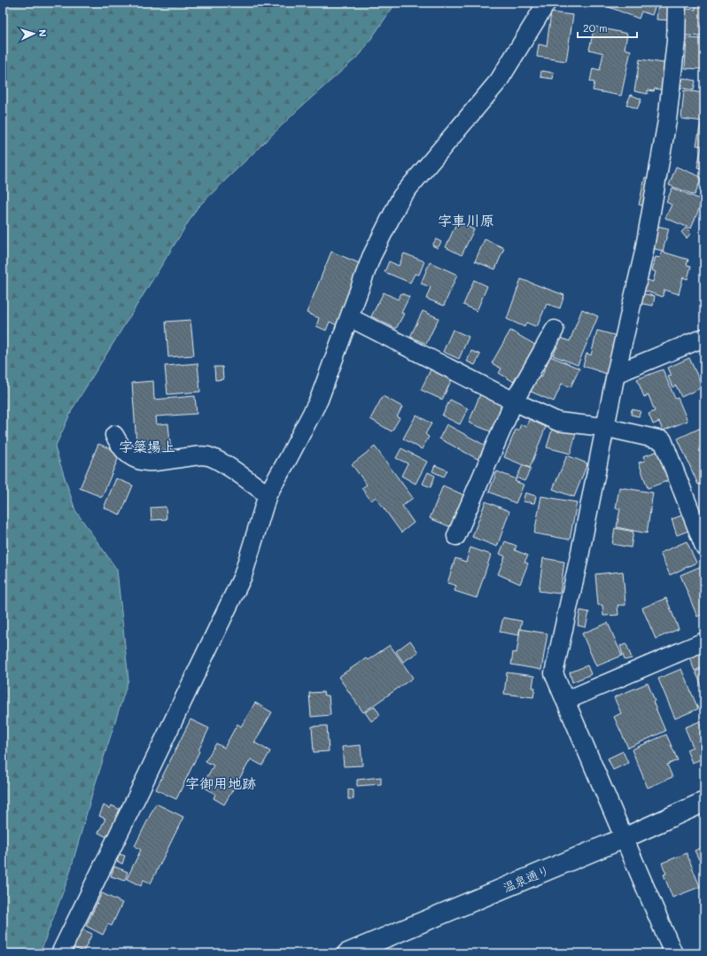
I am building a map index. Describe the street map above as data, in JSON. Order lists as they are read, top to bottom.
{
  "streets": {
    "street": ["温泉通り"]
  },
  "districts": ["字車川原", "字簗場上", "字御用地跡"],
  "scale_bar": "20 m",
  "north": "right"
}
